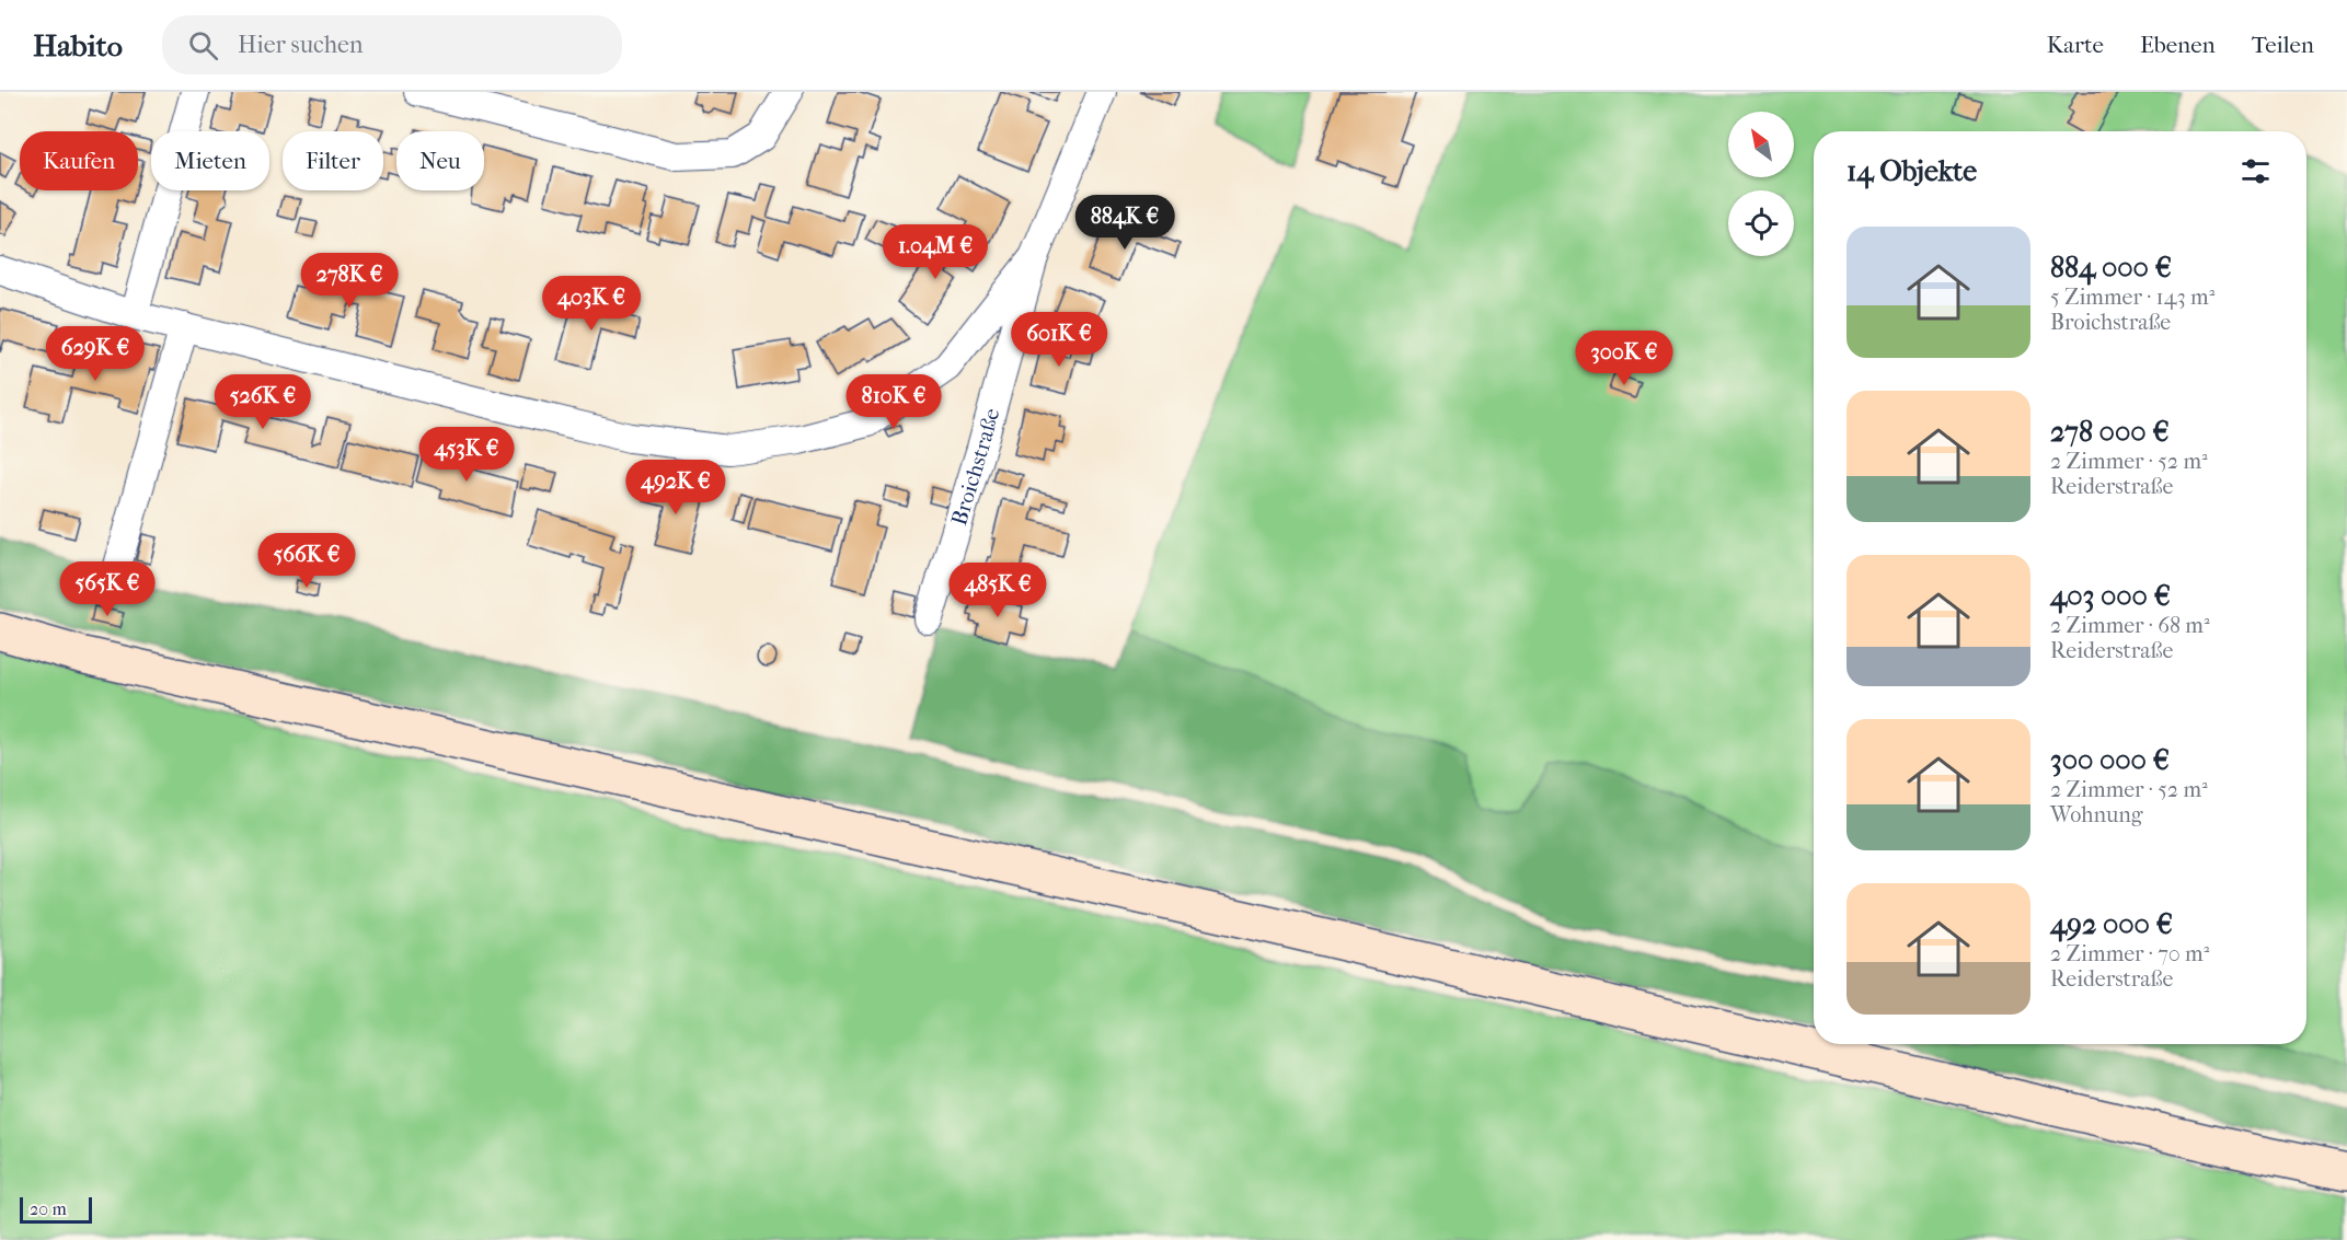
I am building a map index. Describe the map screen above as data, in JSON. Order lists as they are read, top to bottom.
{
  "streets": {
    "street": ["Broichstraße"]
  },
  "scale_bar": "20 m",
  "north": "top left",
  "page": {
    "header": "Habito",
    "search": "Hier suchen",
    "nav": ["Karte", "Ebenen", "Teilen"],
    "chip": [
      "Kaufen",
      "Mieten",
      "Filter",
      "Neu"
    ],
    "heading": "14 Objekte",
    "price": [
      "884K €",
      "1.04M €",
      "278K €",
      "403K €",
      "601K €",
      "629K €",
      "300K €",
      "526K €",
      "810K €",
      "453K €",
      "492K €",
      "566K €",
      "565K €",
      "485K €"
    ],
    "list": [
      {
        "name": "884 000 €",
        "note": "5 Zimmer · 143 m² · Broichstraße"
      },
      {
        "name": "278 000 €",
        "note": "2 Zimmer · 52 m² · Reiderstraße"
      },
      {
        "name": "403 000 €",
        "note": "2 Zimmer · 68 m² · Reiderstraße"
      },
      {
        "name": "300 000 €",
        "note": "2 Zimmer · 52 m² · Wohnung"
      },
      {
        "name": "492 000 €",
        "note": "2 Zimmer · 70 m² · Reiderstraße"
      }
    ],
    "scale": "20 m"
  }
}
